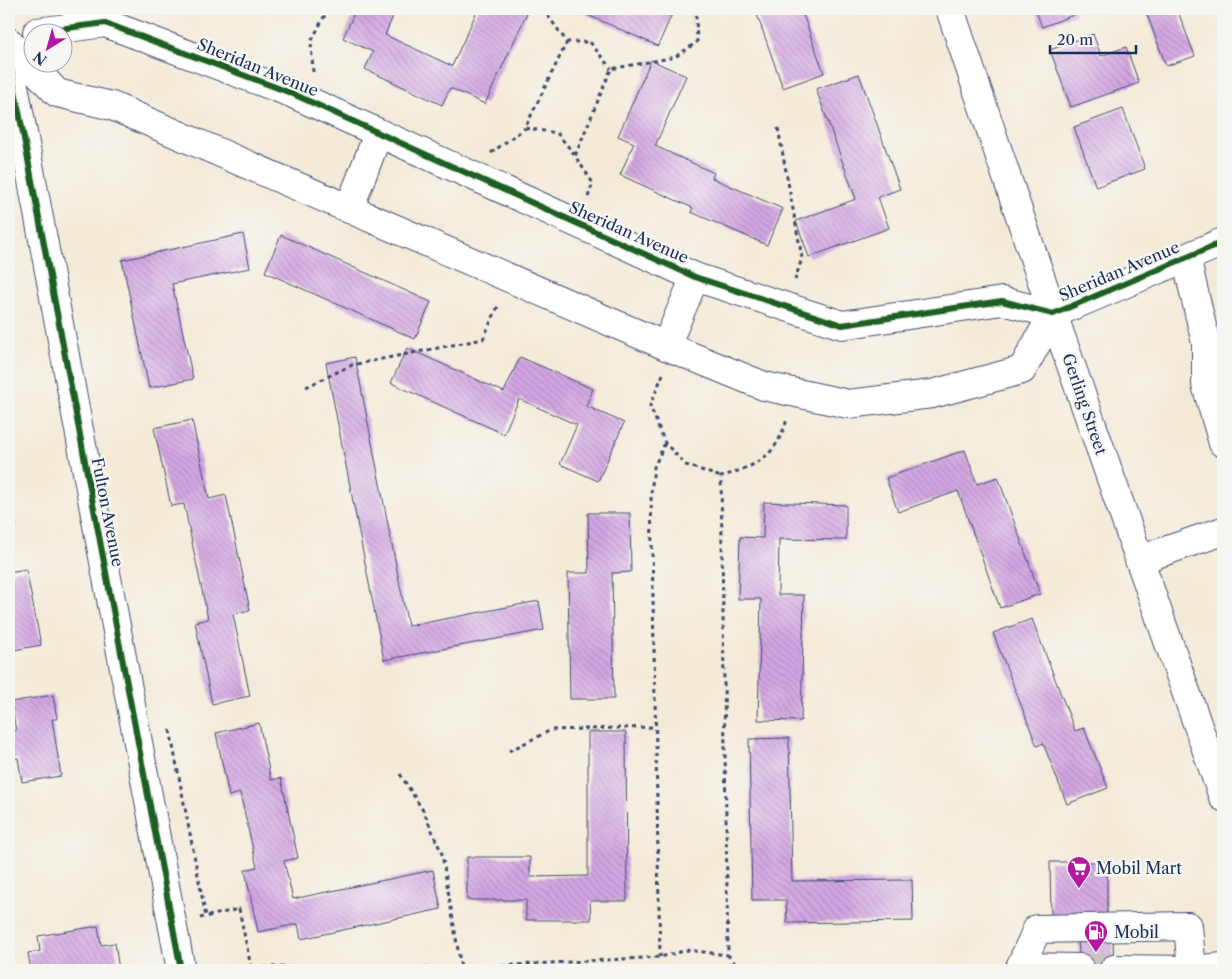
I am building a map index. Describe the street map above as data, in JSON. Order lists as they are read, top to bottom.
{
  "streets": {
    "street": ["Sheridan Avenue", "Gerling Street", "Fulton Avenue"]
  },
  "crossings": [
    ["Sheridan Avenue", "Gerling Street"]
  ],
  "places": {
    "supermarket": ["Mobil Mart"],
    "fuel station": ["Mobil"]
  },
  "scale_bar": "20 m",
  "north": "bottom left"
}
